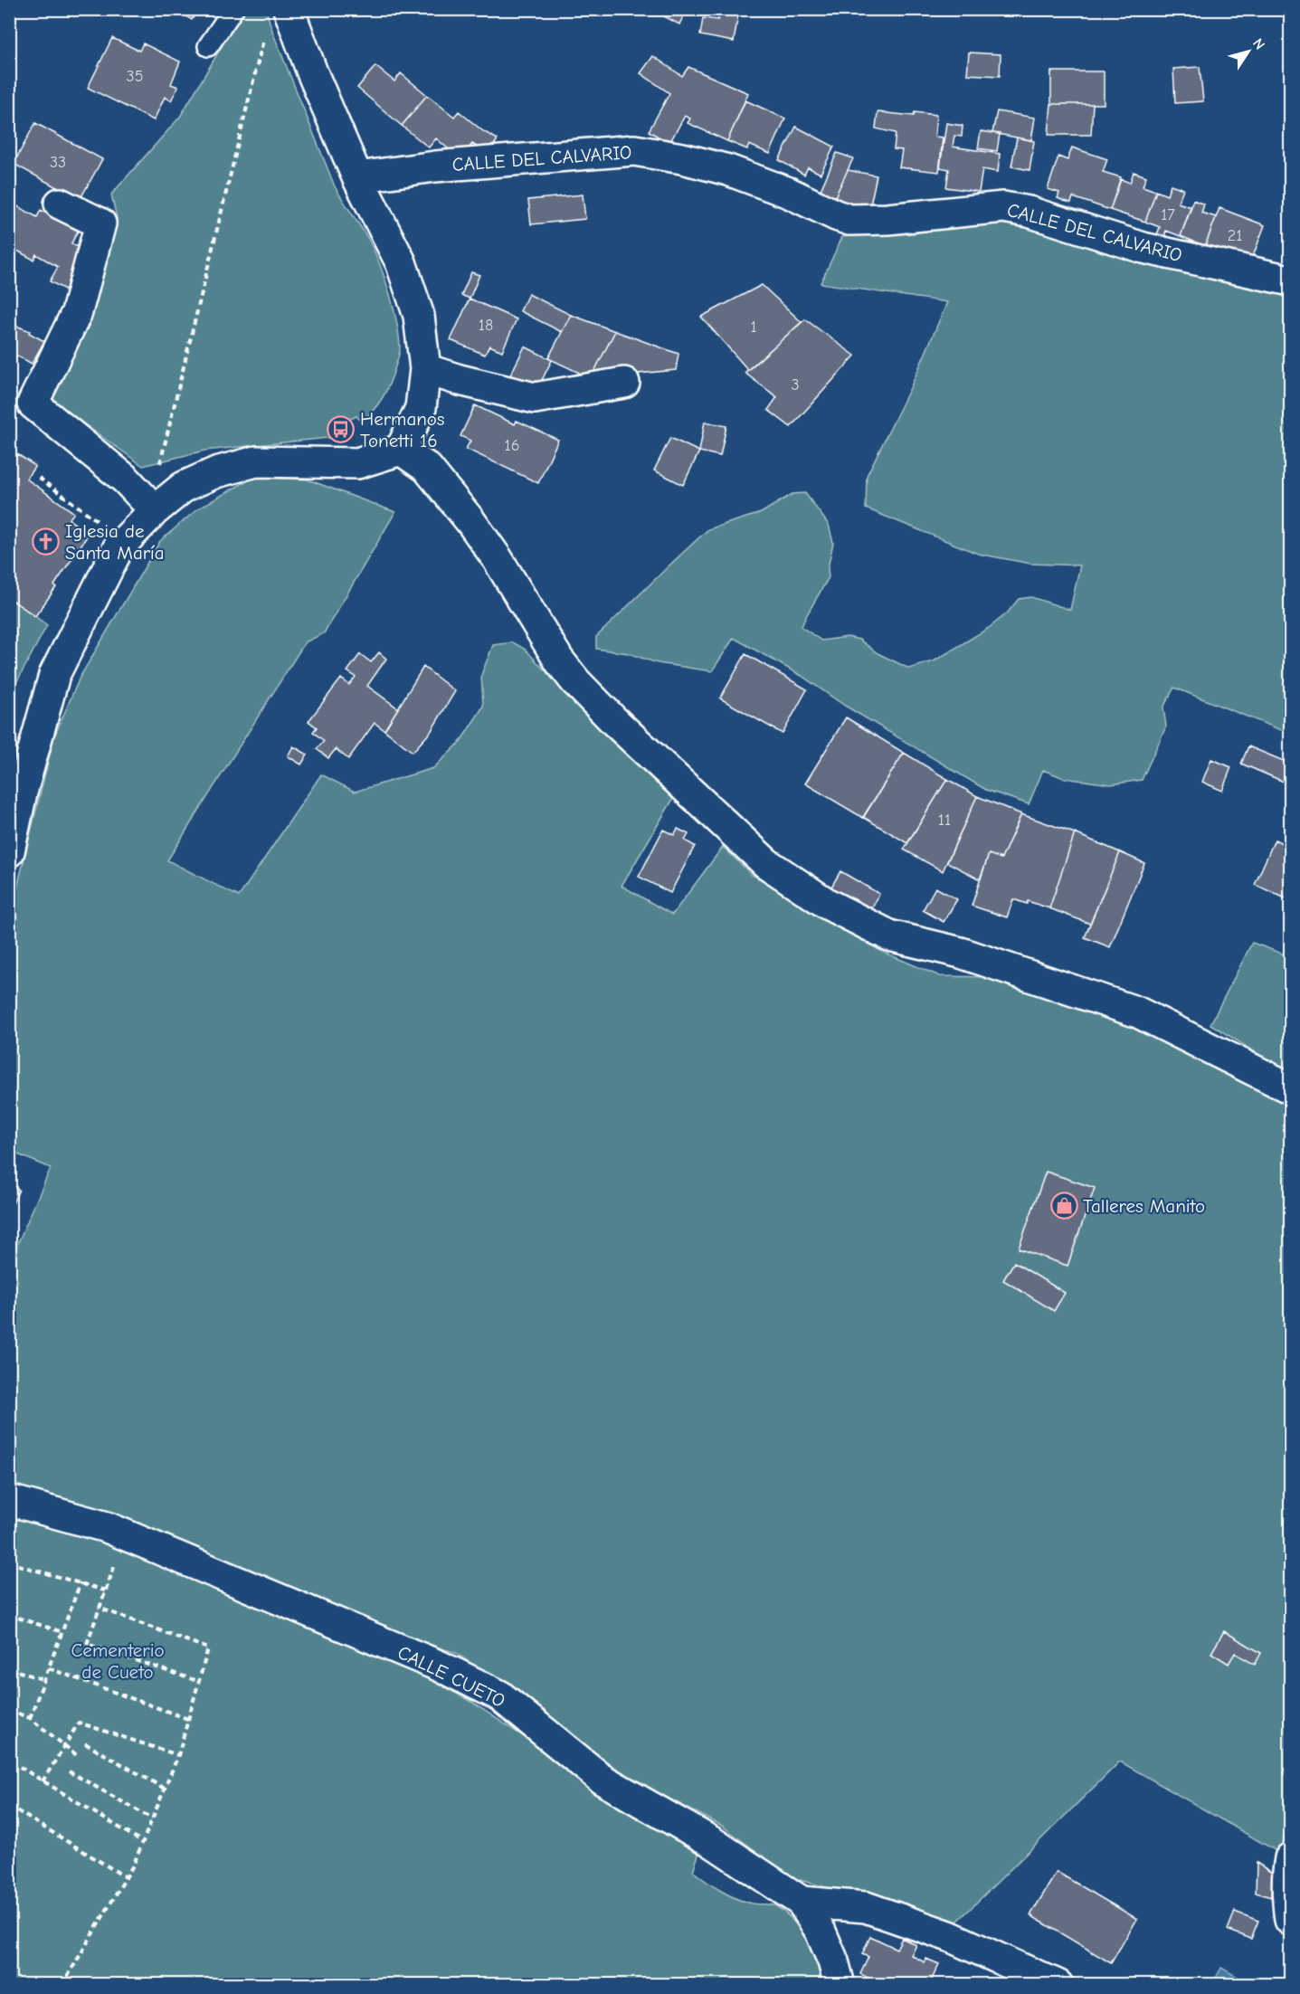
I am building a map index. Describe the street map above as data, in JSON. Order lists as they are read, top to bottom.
{
  "streets": {
    "street": ["CALLE DEL CALVARIO", "CALLE CUETO"]
  },
  "parks": ["Cementerio de Cueto"],
  "places": {
    "bus stop": ["Hermanos Tonetti 16"],
    "church": ["Iglesia de Santa María"],
    "shop": ["Talleres Manito"]
  },
  "house_numbers": [
    "35",
    "33",
    "17",
    "21",
    "18",
    "1",
    "3",
    "16",
    "11"
  ],
  "north": "top right"
}
